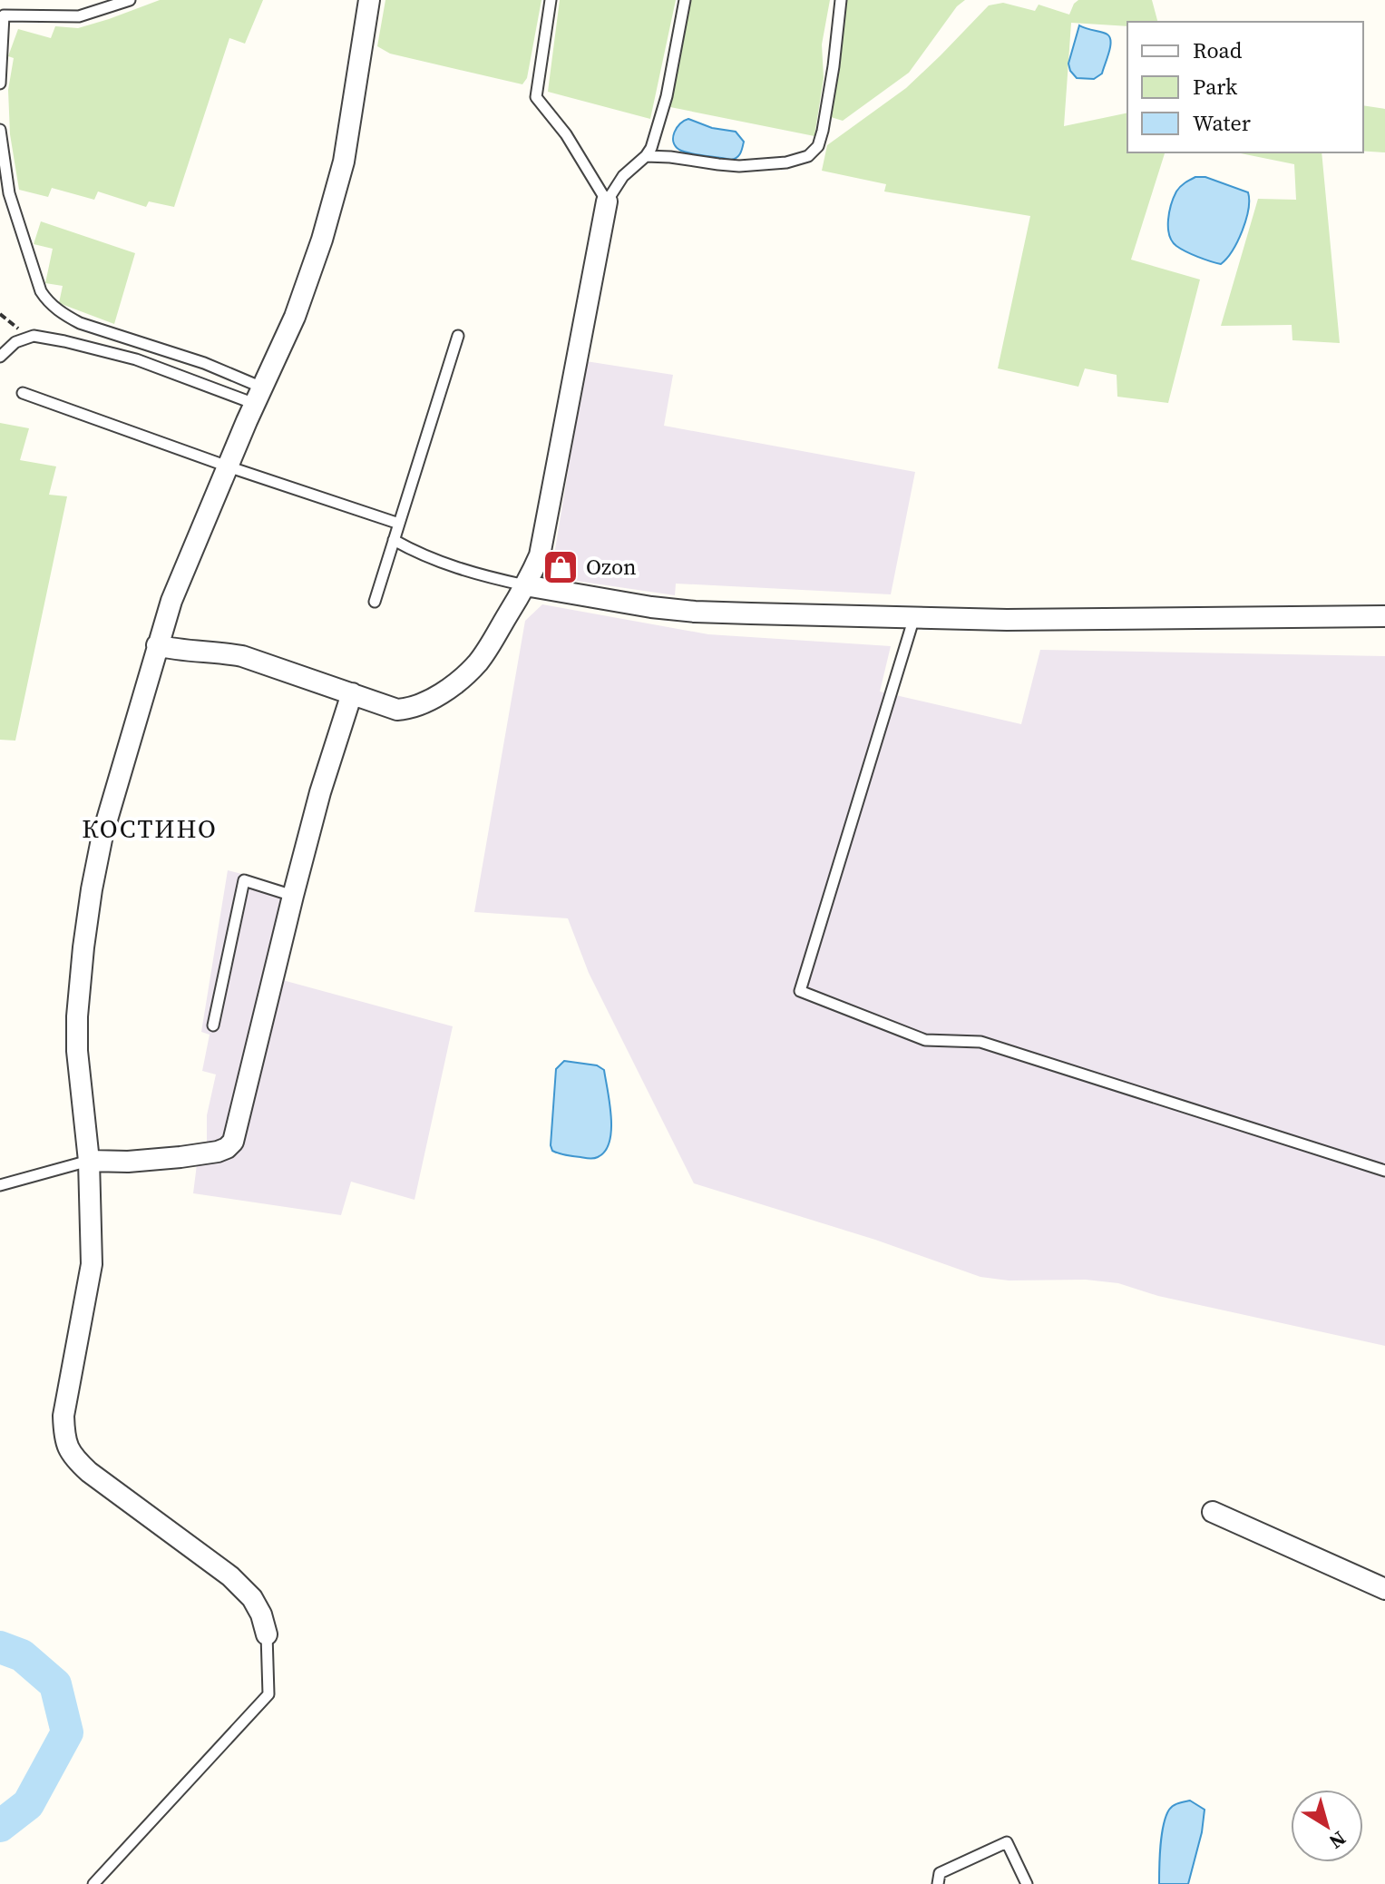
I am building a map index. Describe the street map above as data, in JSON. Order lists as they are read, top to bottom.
{
  "districts": ["КОСТИНО"],
  "places": {
    "shop": ["Ozon"]
  },
  "legend": ["Road", "Park", "Water"],
  "north": "bottom right"
}
